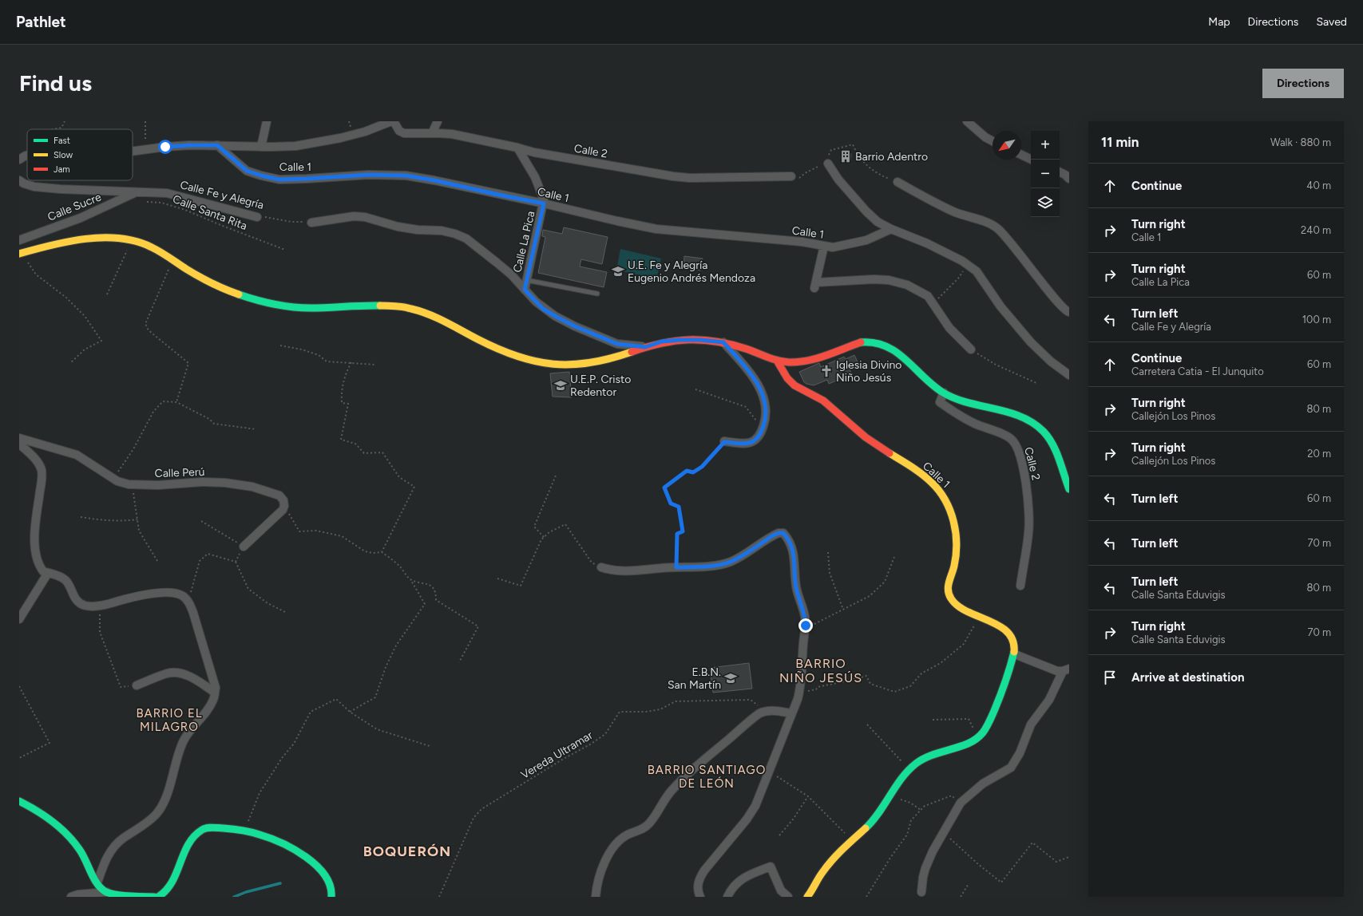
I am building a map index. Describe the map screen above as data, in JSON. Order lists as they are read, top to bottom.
{
  "streets": {
    "street": [
      "Calle 2",
      "Calle 1",
      "Calle Fe y Alegría",
      "Calle Sucre",
      "Calle La Pica",
      "Calle Perú"
    ],
    "path": ["Calle Santa Rita", "Vereda Ultramar"]
  },
  "crossings": [
    ["Calle 2", "Calle La Pica"],
    ["Calle 1", "Calle La Pica"],
    ["Calle Fe y Alegría", "Calle Sucre"]
  ],
  "districts": [
    "BARRIO NIÑO JESÚS",
    "BARRIO EL MILAGRO",
    "BARRIO SANTIAGO DE LEÓN",
    "BOQUERÓN"
  ],
  "places": {
    "building": ["Barrio Adentro"],
    "school or university": ["U.E. Fe y Alegría Eugenio Andrés Mendoza", "U.E.P. Cristo Redentor", "E.B.N. San Martín"],
    "church": ["Iglesia Divino Niño Jesús"]
  },
  "legend": ["Fast", "Slow", "Jam"],
  "north": "bottom left",
  "page": {
    "header": "Pathlet",
    "nav": ["Map", "Directions", "Saved"],
    "buttons": "Directions",
    "title": "Find us",
    "heading": ["11 min", "Walk · 880 m"],
    "map_buttons": ["+", "−"],
    "list": [
      ["Continue", "40 m"],
      ["Turn right", "Calle 1", "240 m"],
      ["Turn right", "Calle La Pica", "60 m"],
      ["Turn left", "Calle Fe y Alegría", "100 m"],
      ["Continue", "Carretera Catia - El Junquito", "60 m"],
      ["Turn right", "Callejón Los Pinos", "80 m"],
      ["Turn right", "Callejón Los Pinos", "20 m"],
      ["Turn left", "60 m"],
      ["Turn left", "70 m"],
      ["Turn left", "Calle Santa Eduvigis", "80 m"],
      ["Turn right", "Calle Santa Eduvigis", "70 m"],
      "Arrive at destination"
    ]
  }
}
